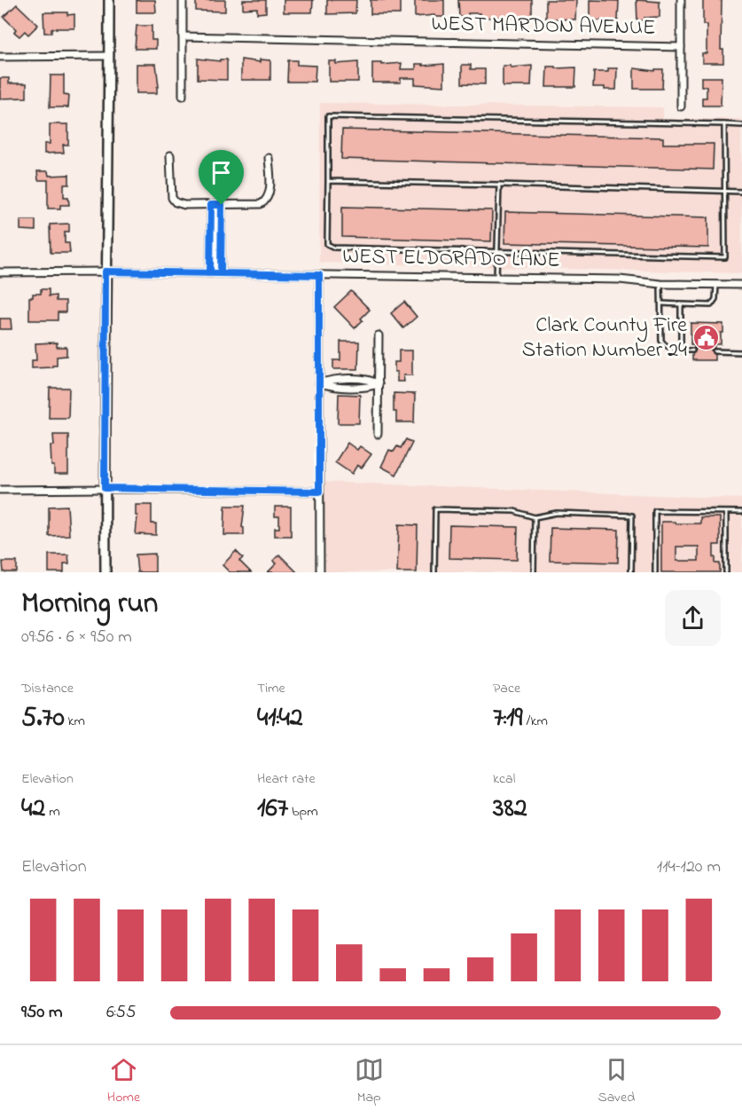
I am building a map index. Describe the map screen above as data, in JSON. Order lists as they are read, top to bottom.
{
  "streets": {
    "street": ["WEST MARDON AVENUE", "WEST ELDORADO LANE"]
  },
  "places": {
    "public building": ["Clark County Fire Station Number 24"]
  },
  "page": {
    "heading": ["Morning run", "09:56 · 6 × 950 m"],
    "stats": [
      ["Distance", "5.70 km"],
      ["Time", "41:42"],
      ["Pace", "7:19 /km"],
      ["Elevation", "42 m"],
      ["Heart rate", "167 bpm"],
      ["kcal", "382"]
    ],
    "chart": ["Elevation", "114–120 m"],
    "list": [
      {
        "name": "950 m",
        "note": "6:55"
      }
    ],
    "tabs": ["Home", "Map", "Saved"]
  }
}
